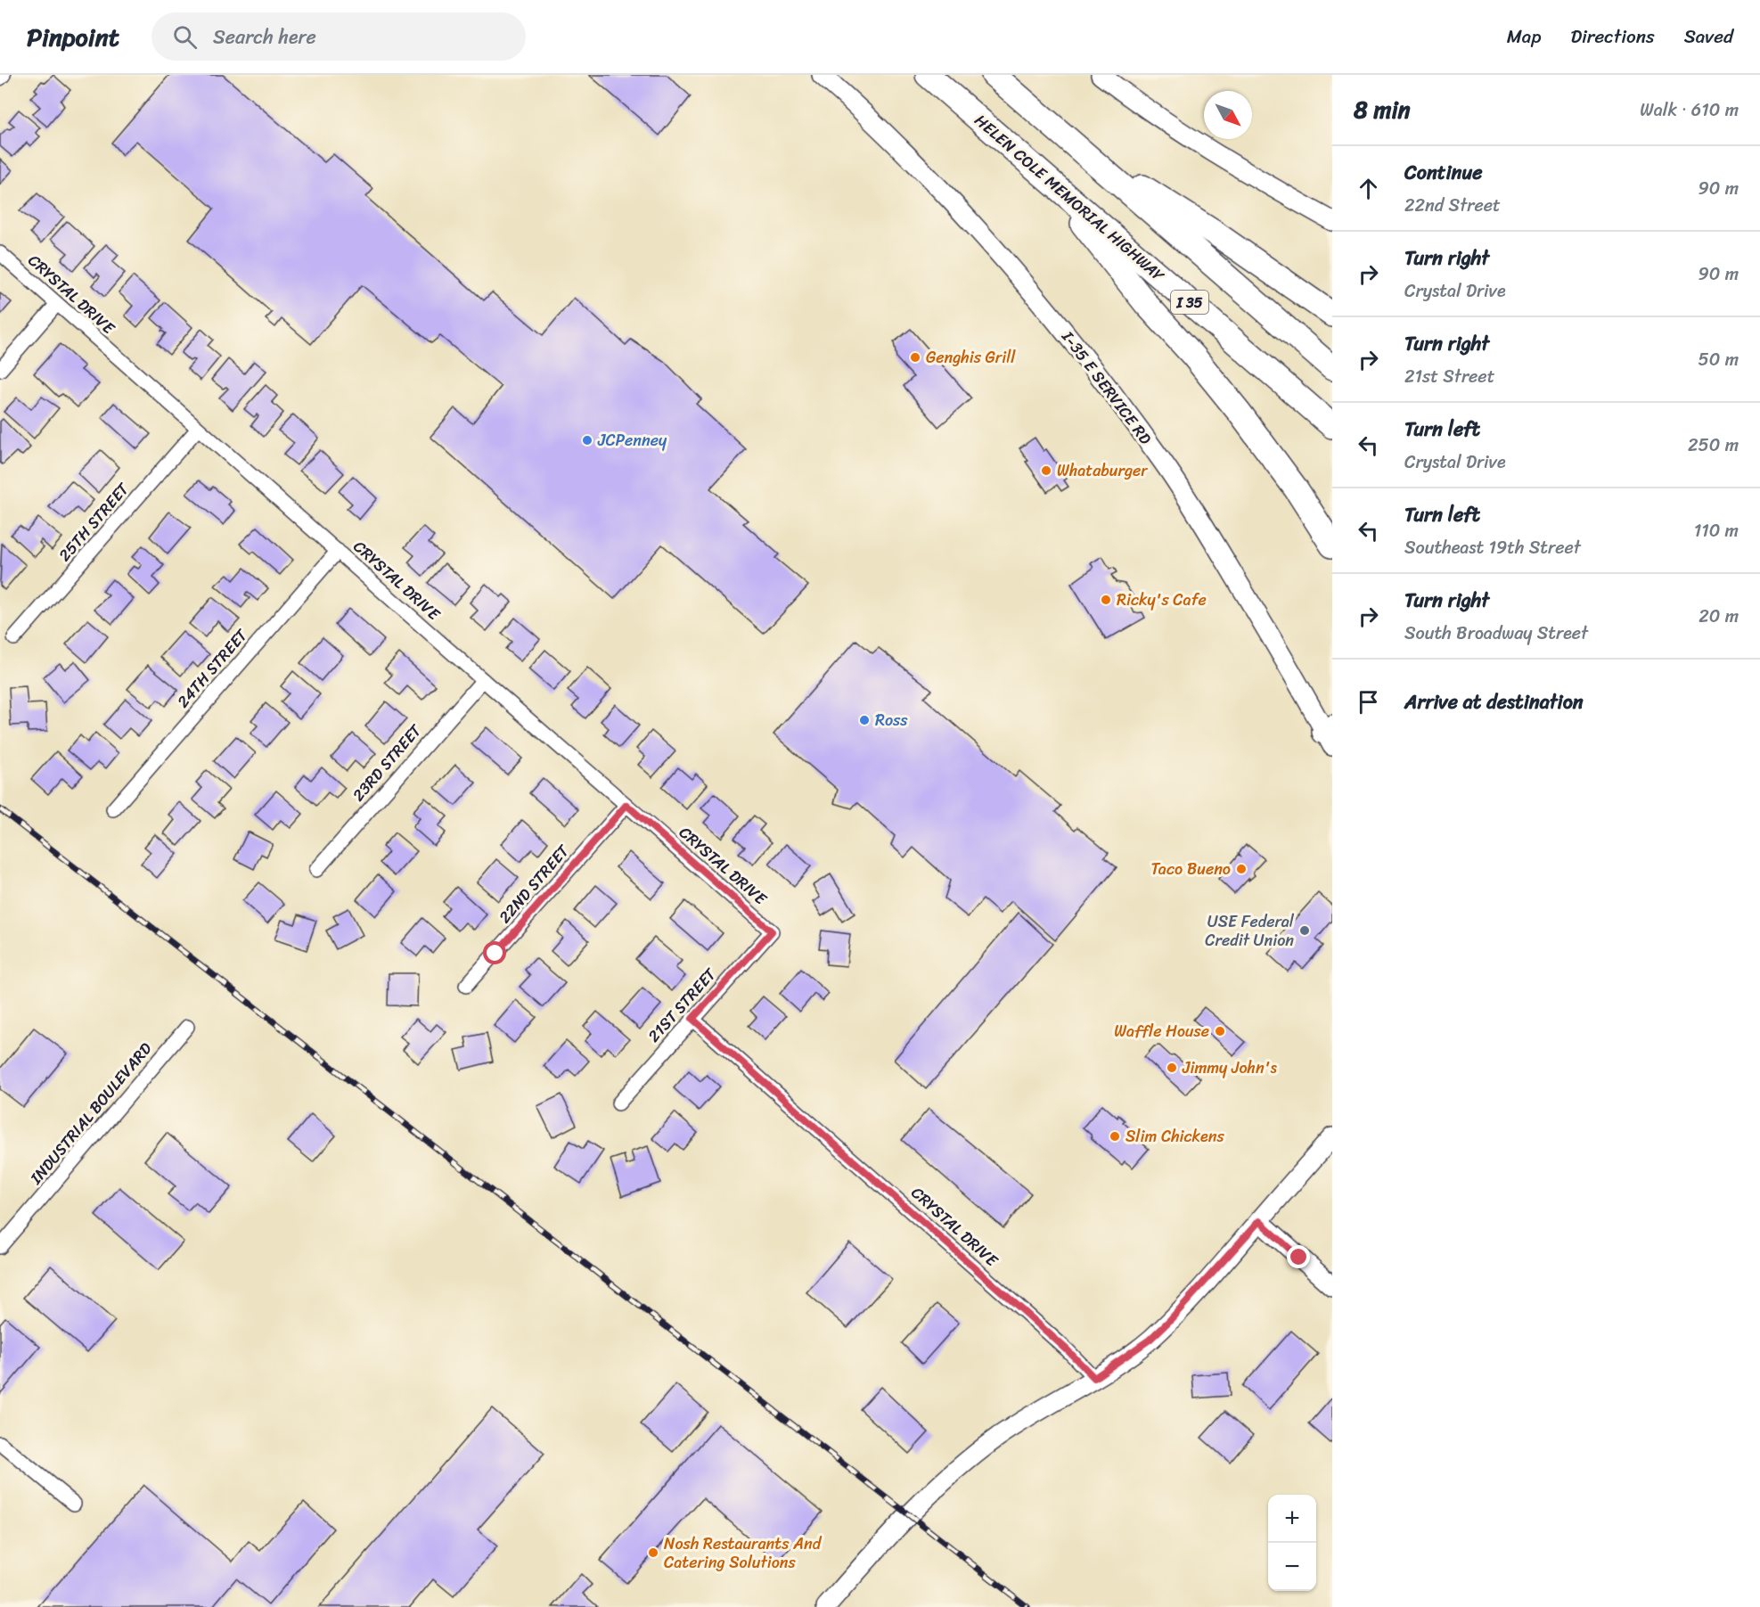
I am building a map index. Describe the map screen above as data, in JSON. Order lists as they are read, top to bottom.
{
  "streets": {
    "highway": ["HELEN COLE MEMORIAL HIGHWAY", "I 35"],
    "street": [
      "CRYSTAL DRIVE",
      "I-35 E SERVICE RD",
      "25TH STREET",
      "24TH STREET",
      "23RD STREET",
      "22ND STREET",
      "21ST STREET",
      "INDUSTRIAL BOULEVARD"
    ]
  },
  "crossings": [
    ["CRYSTAL DRIVE", "25TH STREET"],
    ["CRYSTAL DRIVE", "24TH STREET"],
    ["CRYSTAL DRIVE", "23RD STREET"],
    ["CRYSTAL DRIVE", "22ND STREET"],
    ["CRYSTAL DRIVE", "21ST STREET"]
  ],
  "places": [
    "Genghis Grill",
    "JCPenney",
    "Whataburger",
    "Ricky's Cafe",
    "Ross",
    "Taco Bueno",
    "USE Federal Credit Union",
    "Waffle House",
    "Jimmy John's",
    "Slim Chickens",
    "Nosh Restaurants And Catering Solutions"
  ],
  "north": "bottom right",
  "page": {
    "header": "Pinpoint",
    "search": "Search here",
    "nav": ["Map", "Directions", "Saved"],
    "heading": ["8 min", "Walk · 610 m"],
    "list": [
      ["Continue", "22nd Street", "90 m"],
      ["Turn right", "Crystal Drive", "90 m"],
      ["Turn right", "21st Street", "50 m"],
      ["Turn left", "Crystal Drive", "250 m"],
      ["Turn left", "Southeast 19th Street", "110 m"],
      ["Turn right", "South Broadway Street", "20 m"],
      "Arrive at destination"
    ],
    "map_buttons": ["+", "−"]
  }
}
